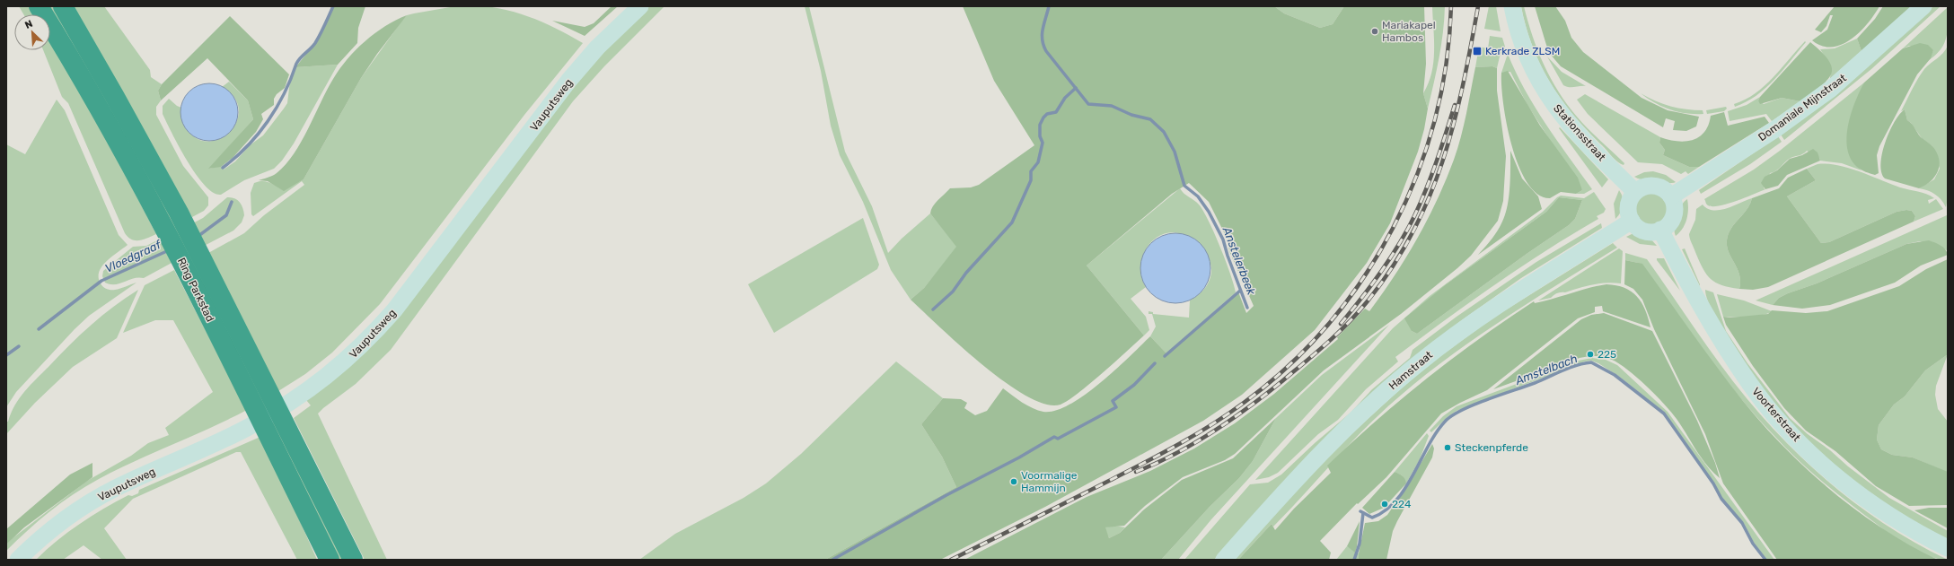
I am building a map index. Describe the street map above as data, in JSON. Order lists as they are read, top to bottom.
{
  "streets": {
    "highway": ["Ring Parkstad"],
    "street": [
      "Vauputsweg",
      "Domaniale Mijnstraat",
      "Stationsstraat",
      "Hamstraat",
      "Voorterstraat"
    ]
  },
  "crossings": [
    ["Domaniale Mijnstraat", "Stationsstraat"],
    ["Domaniale Mijnstraat", "Hamstraat"],
    ["Domaniale Mijnstraat", "Voorterstraat"],
    ["Stationsstraat", "Hamstraat"],
    ["Stationsstraat", "Voorterstraat"],
    ["Hamstraat", "Voorterstraat"]
  ],
  "water": ["Vloedgraaf", "Anstelerbeek", "Amstelbach"],
  "places": {
    "other": [
      "Mariakapel Hambos",
      "225",
      "Steckenpferde",
      "Voormalige Hammijn",
      "224"
    ],
    "transit": ["Kerkrade ZLSM"]
  },
  "north": "top left"
}
